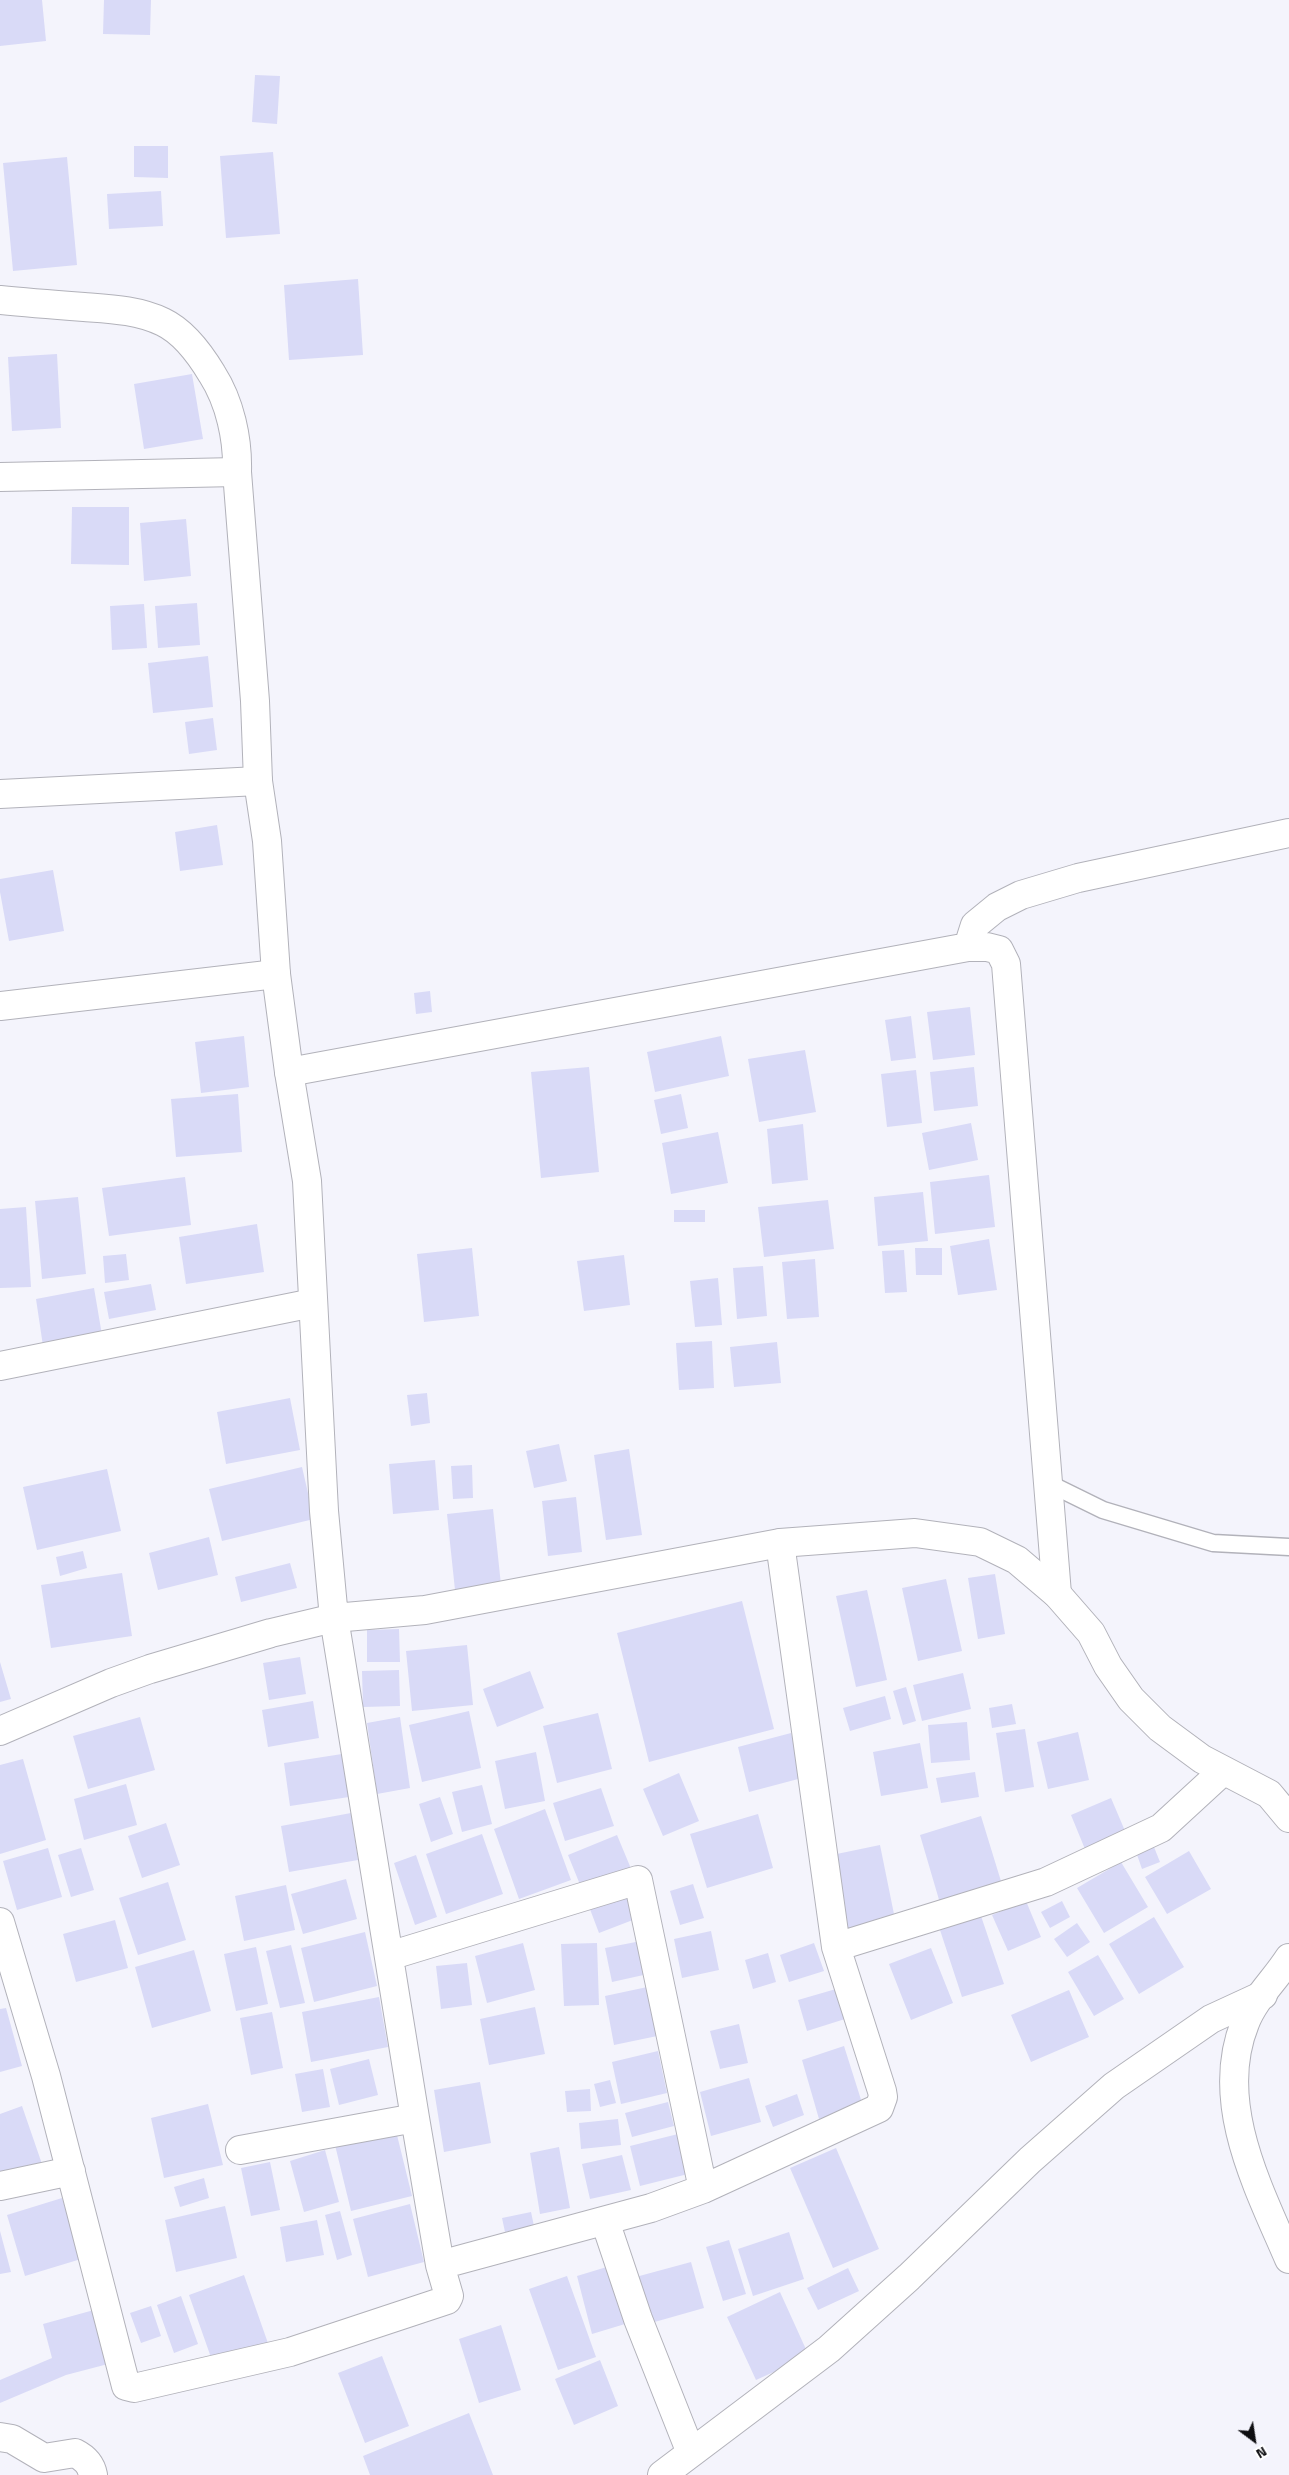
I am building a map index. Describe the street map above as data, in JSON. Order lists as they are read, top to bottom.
{
  "north": "bottom right"
}
